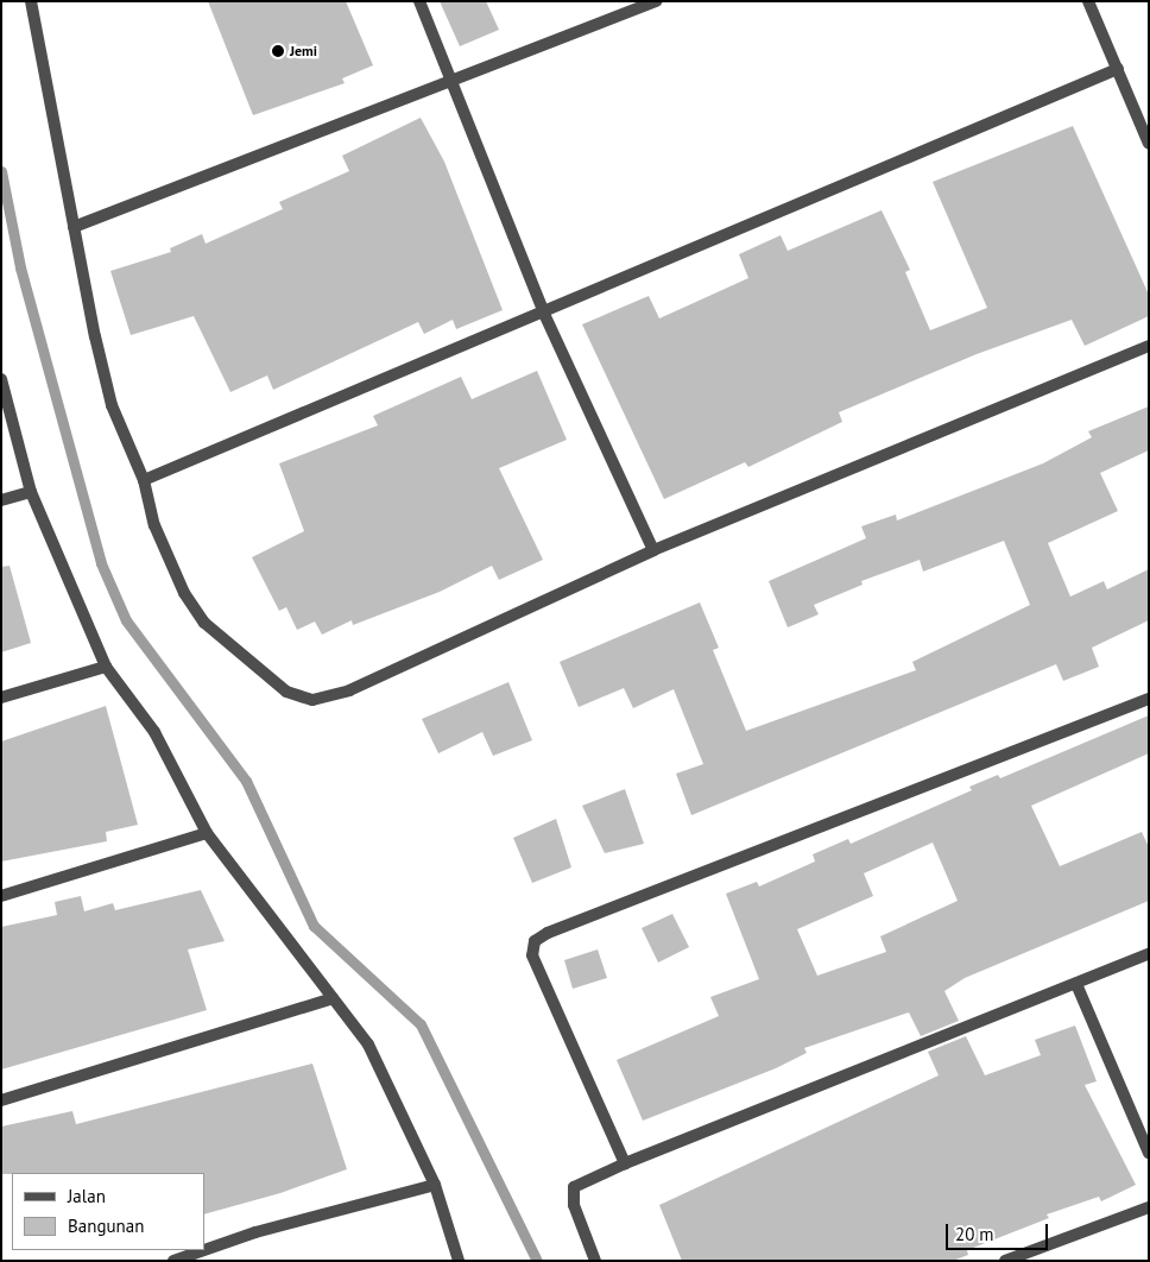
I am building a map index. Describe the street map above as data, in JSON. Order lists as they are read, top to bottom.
{
  "places": ["Jemi"],
  "legend": ["Jalan", "Bangunan"],
  "scale_bar": "20 m"
}
